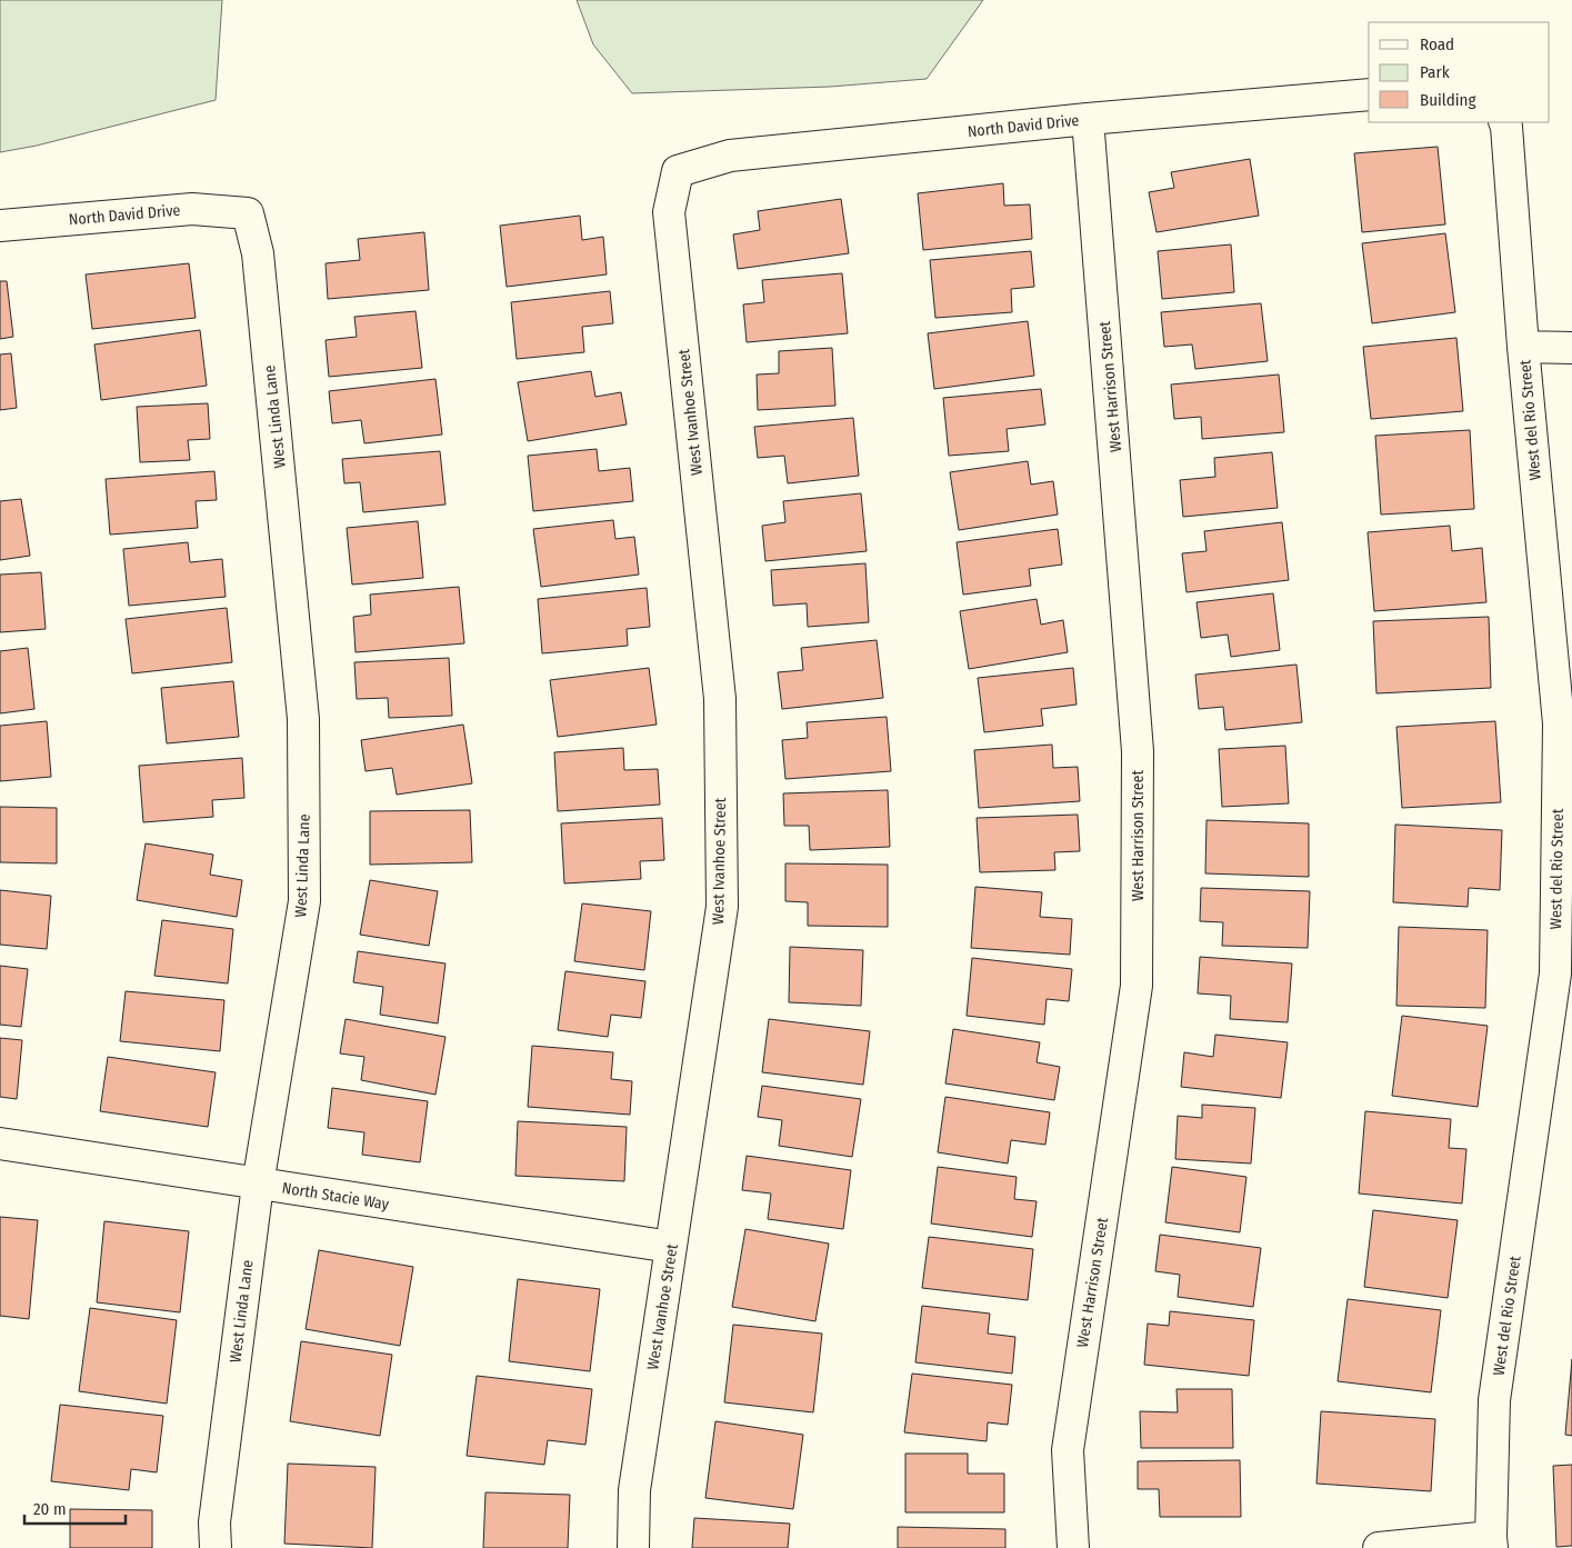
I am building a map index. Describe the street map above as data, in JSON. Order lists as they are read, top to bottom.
{
  "streets": {
    "street": [
      "North David Drive",
      "West Harrison Street",
      "West Ivanhoe Street",
      "West Linda Lane",
      "West del Rio Street",
      "North Stacie Way"
    ]
  },
  "crossings": [
    ["North David Drive", "West Harrison Street"],
    ["North David Drive", "West Ivanhoe Street"],
    ["North David Drive", "West Linda Lane"],
    ["West Ivanhoe Street", "North Stacie Way"],
    ["West Linda Lane", "North Stacie Way"]
  ],
  "legend": ["Road", "Park", "Building"],
  "scale_bar": "20 m"
}
